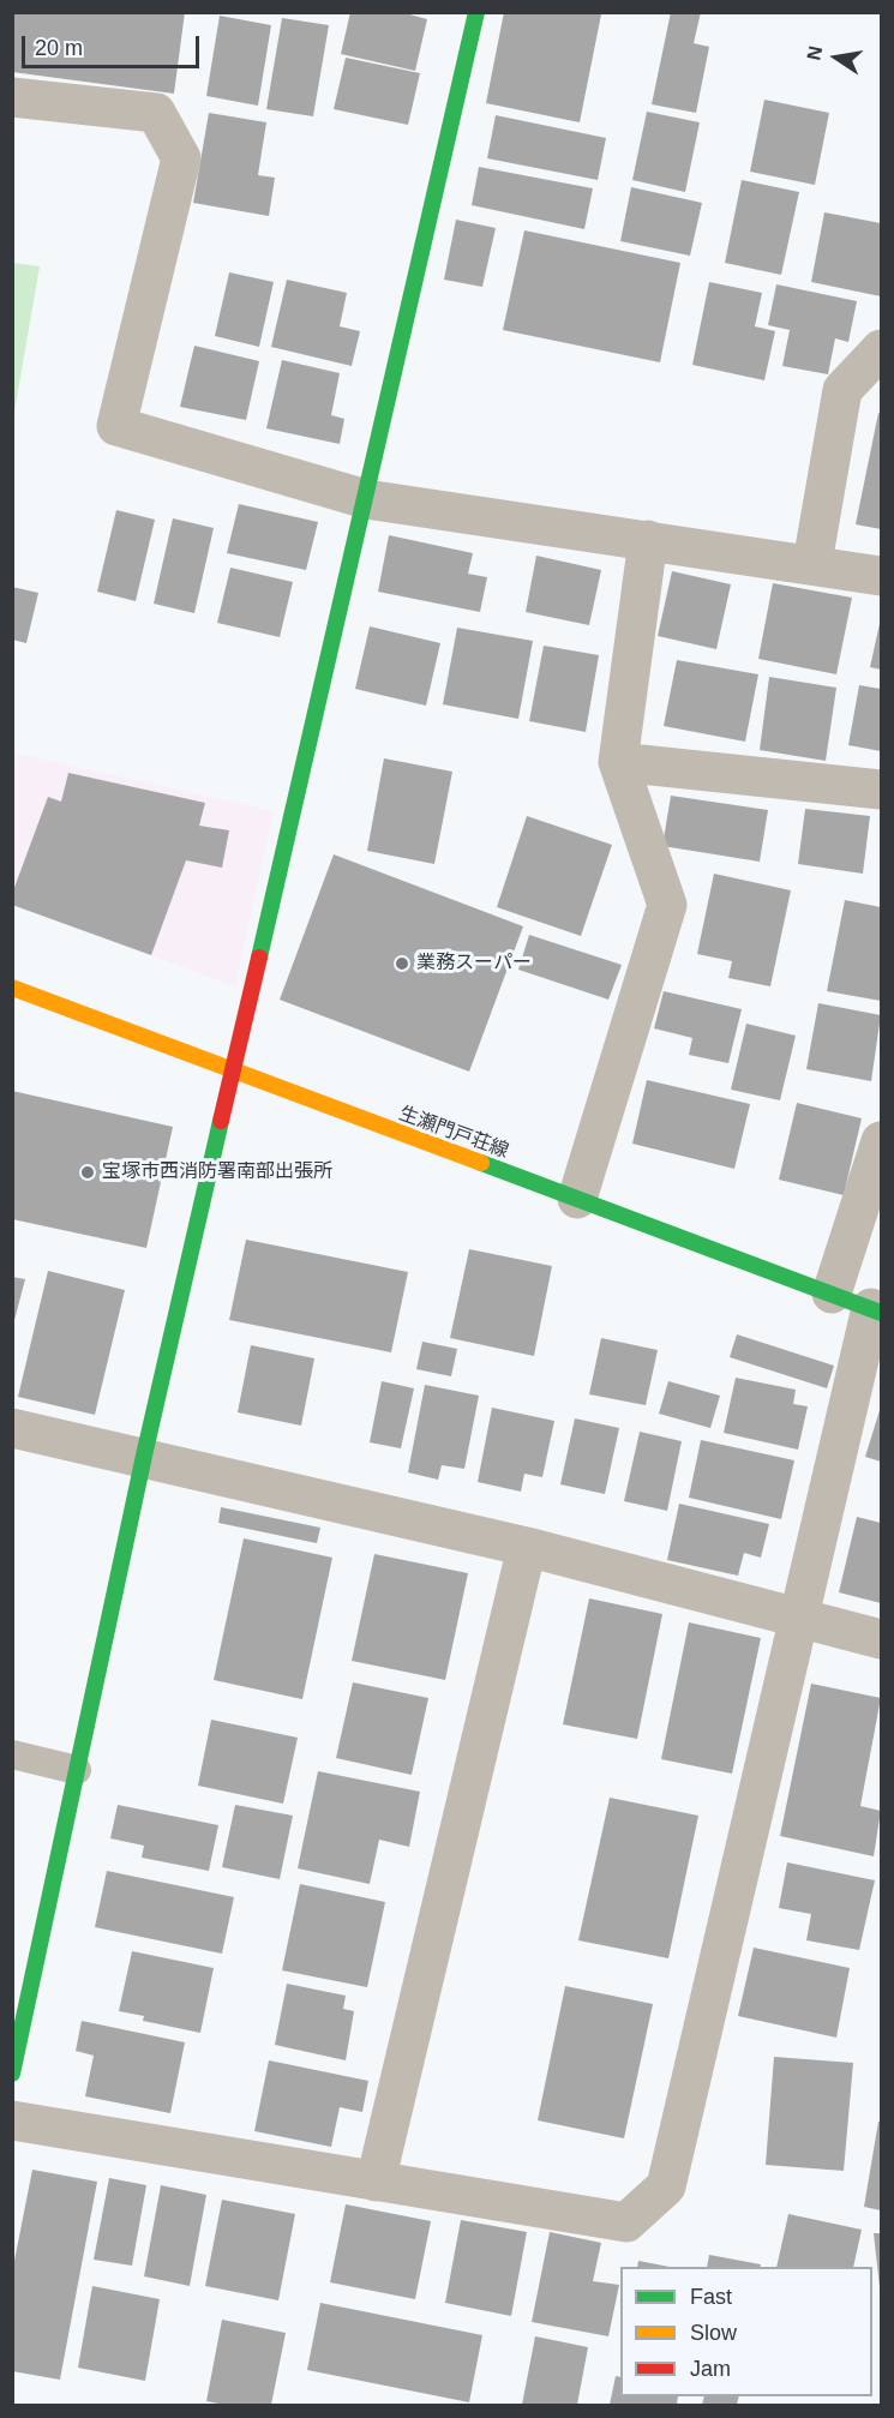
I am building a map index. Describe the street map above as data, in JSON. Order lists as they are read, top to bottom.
{
  "streets": {
    "street": ["生瀬門戸荘線"]
  },
  "places": ["業務スーパー", "宝塚市西消防署南部出張所"],
  "legend": ["Fast", "Slow", "Jam"],
  "scale_bar": "20 m",
  "north": "left"
}
